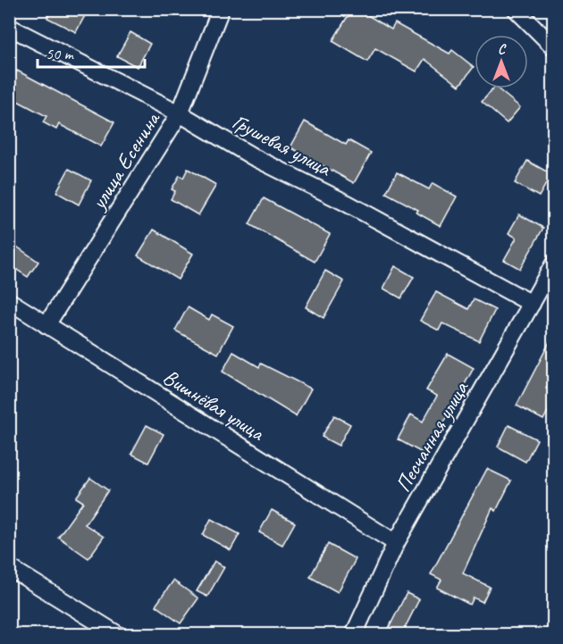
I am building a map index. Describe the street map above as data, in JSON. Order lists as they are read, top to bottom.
{
  "streets": {
    "street": [
      "Грушевая улица",
      "улица Есенина",
      "Вишнёвая улица",
      "Песчанная улица"
    ]
  },
  "crossings": [
    ["Грушевая улица", "улица Есенина"],
    ["Грушевая улица", "Песчанная улица"],
    ["улица Есенина", "Вишнёвая улица"],
    ["Вишнёвая улица", "Песчанная улица"]
  ],
  "scale_bar": "50 m",
  "north": "top"
}
